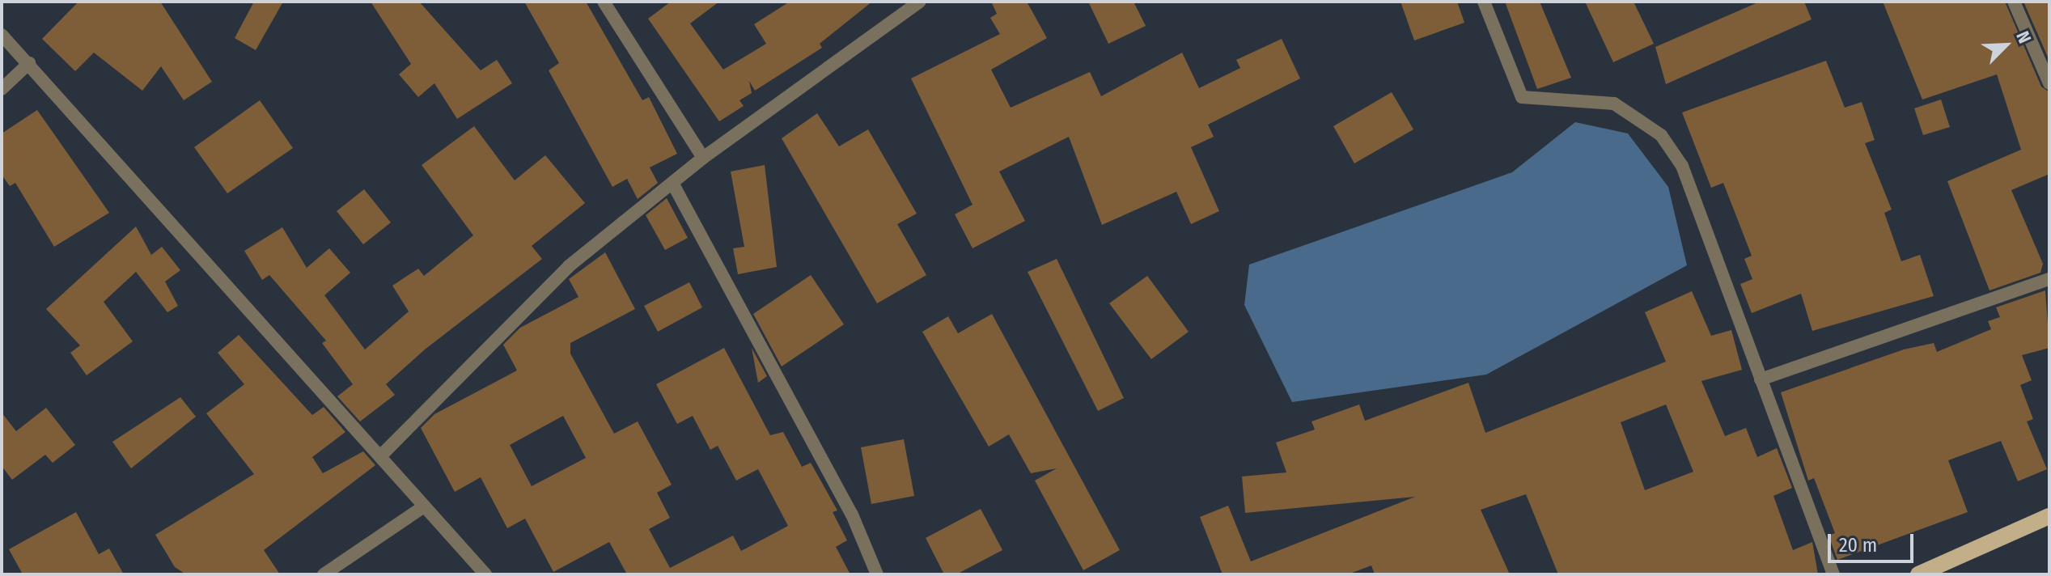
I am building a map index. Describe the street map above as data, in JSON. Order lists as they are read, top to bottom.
{
  "scale_bar": "20 m",
  "north": "top right"
}
